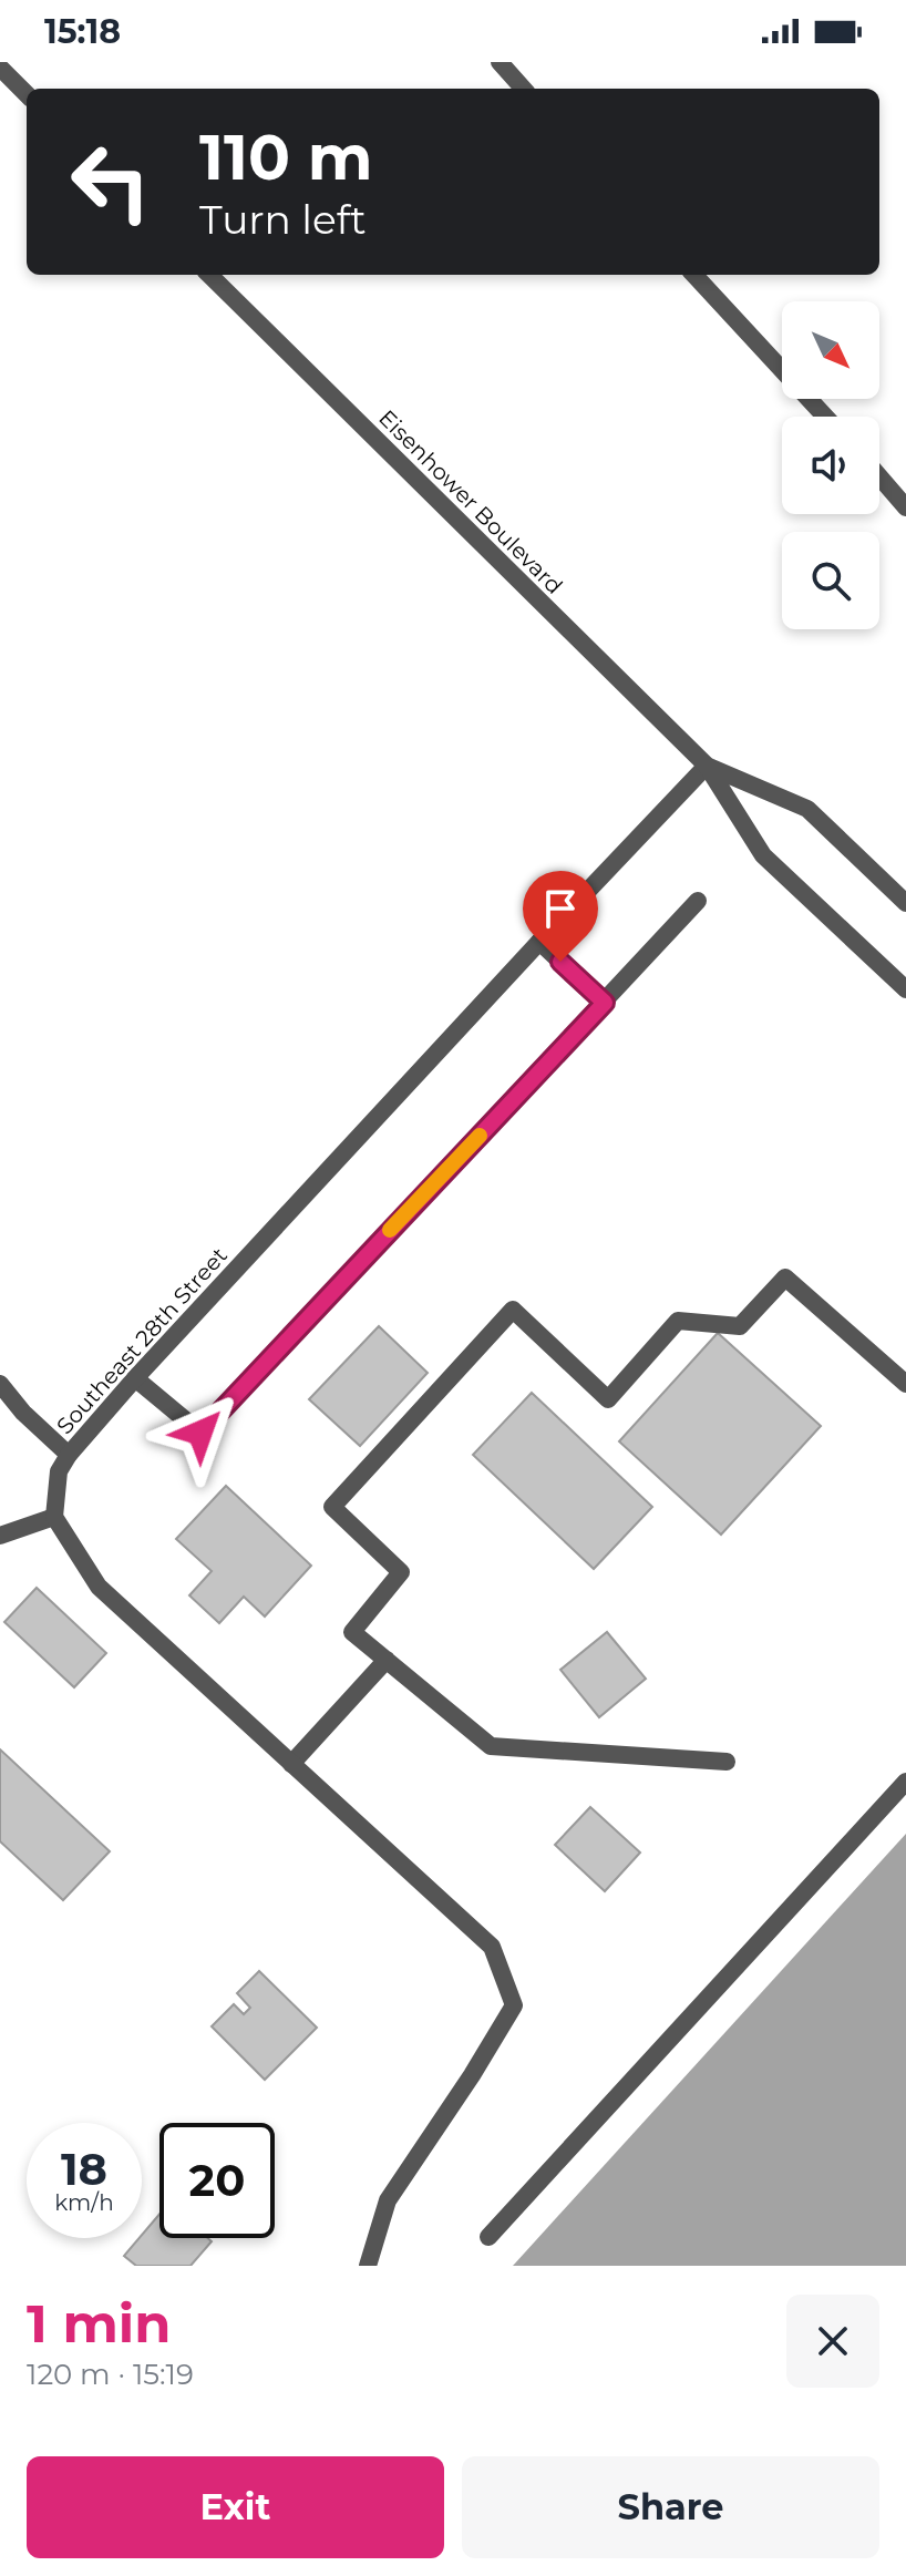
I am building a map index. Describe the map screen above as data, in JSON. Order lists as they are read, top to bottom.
{
  "streets": {
    "street": ["Eisenhower Boulevard", "Southeast 28th Street"]
  },
  "crossings": [
    ["Eisenhower Boulevard", "Southeast 28th Street"]
  ],
  "north": "bottom right",
  "page": {
    "status": "15:18",
    "turn": ["110 m", "Turn left"],
    "speed": "18 km/h",
    "limit": "20",
    "heading": ["1 min", "120 m · 15:19"],
    "buttons": ["Exit", "Share"]
  }
}
